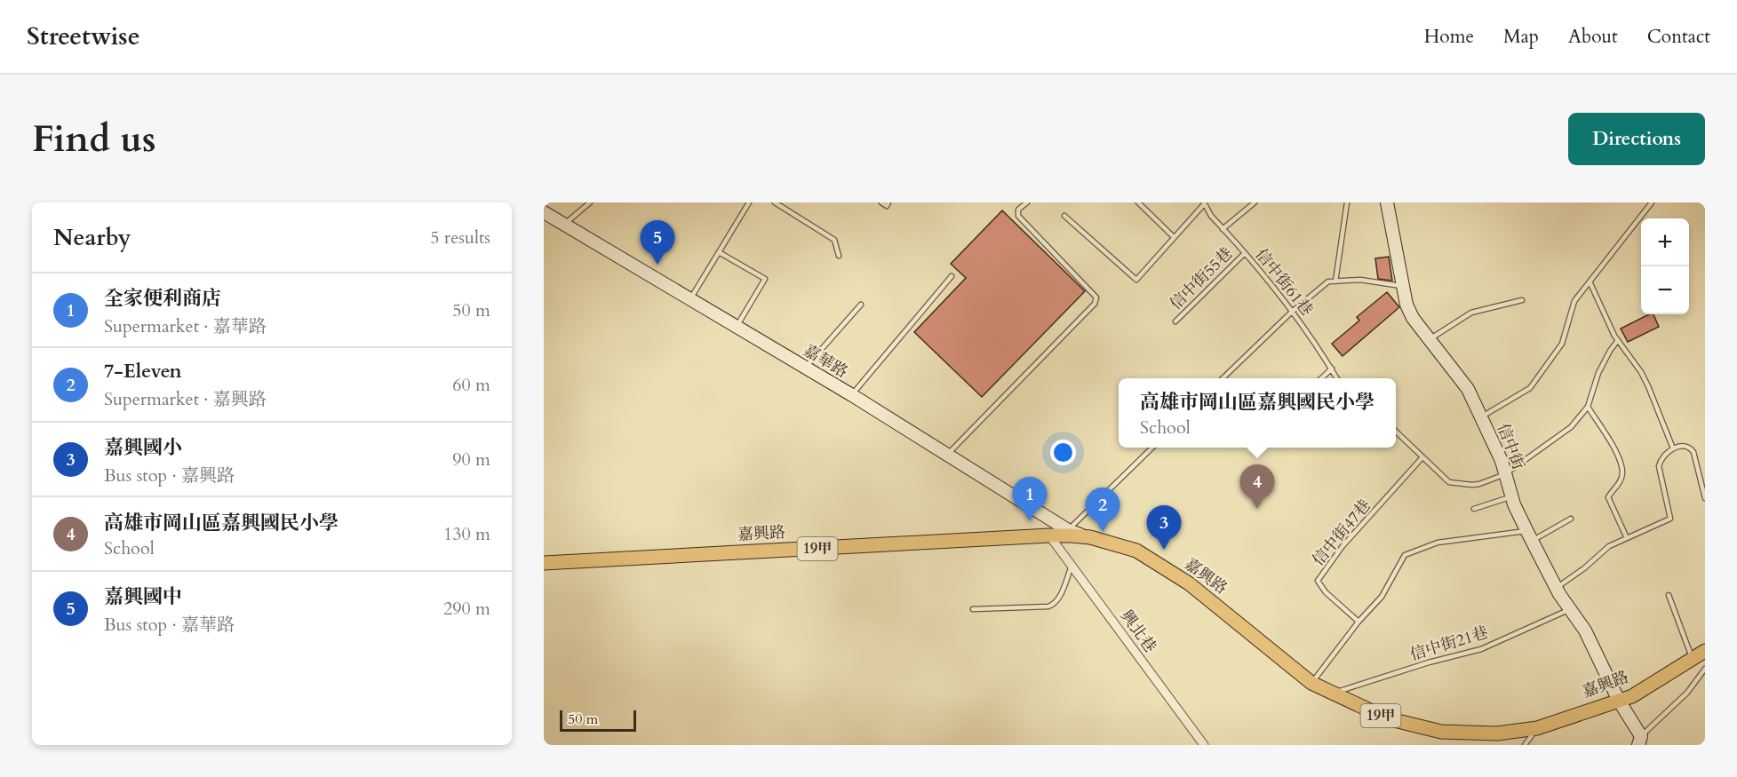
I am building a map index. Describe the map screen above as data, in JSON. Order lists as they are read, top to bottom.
{
  "streets": {
    "main road": ["嘉興路", "19甲"],
    "street": ["嘉華路", "信中街", "興北巷"],
    "lane": [
      "信中街55巷",
      "信中街61巷",
      "信中街47巷",
      "信中街21巷"
    ]
  },
  "crossings": [
    ["信中街55巷", "信中街61巷"],
    ["嘉華路", "嘉興路"],
    ["信中街", "嘉興路"],
    ["信中街", "信中街21巷"],
    ["嘉興路", "興北巷"],
    ["嘉興路", "信中街21巷"]
  ],
  "scale_bar": "50 m",
  "page": {
    "header": "Streetwise",
    "nav": [
      "Home",
      "Map",
      "About",
      "Contact"
    ],
    "buttons": "Directions",
    "title": "Find us",
    "heading": ["Nearby", "5 results"],
    "map_buttons": ["+", "−"],
    "pins": [
      "5",
      "4",
      "1",
      "2",
      "3"
    ],
    "list": [
      {
        "mark": "1",
        "name": "全家便利商店",
        "note": "Supermarket · 嘉華路",
        "value": "50 m"
      },
      {
        "mark": "2",
        "name": "7-Eleven",
        "note": "Supermarket · 嘉興路",
        "value": "60 m"
      },
      {
        "mark": "3",
        "name": "嘉興國小",
        "note": "Bus stop · 嘉興路",
        "value": "90 m"
      },
      {
        "mark": "4",
        "name": "高雄市岡山區嘉興國民小學",
        "note": "School",
        "value": "130 m"
      },
      {
        "mark": "5",
        "name": "嘉興國中",
        "note": "Bus stop · 嘉華路",
        "value": "290 m"
      }
    ],
    "popup": ["高雄市岡山區嘉興國民小學", "School"],
    "scale": "50 m"
  }
}
